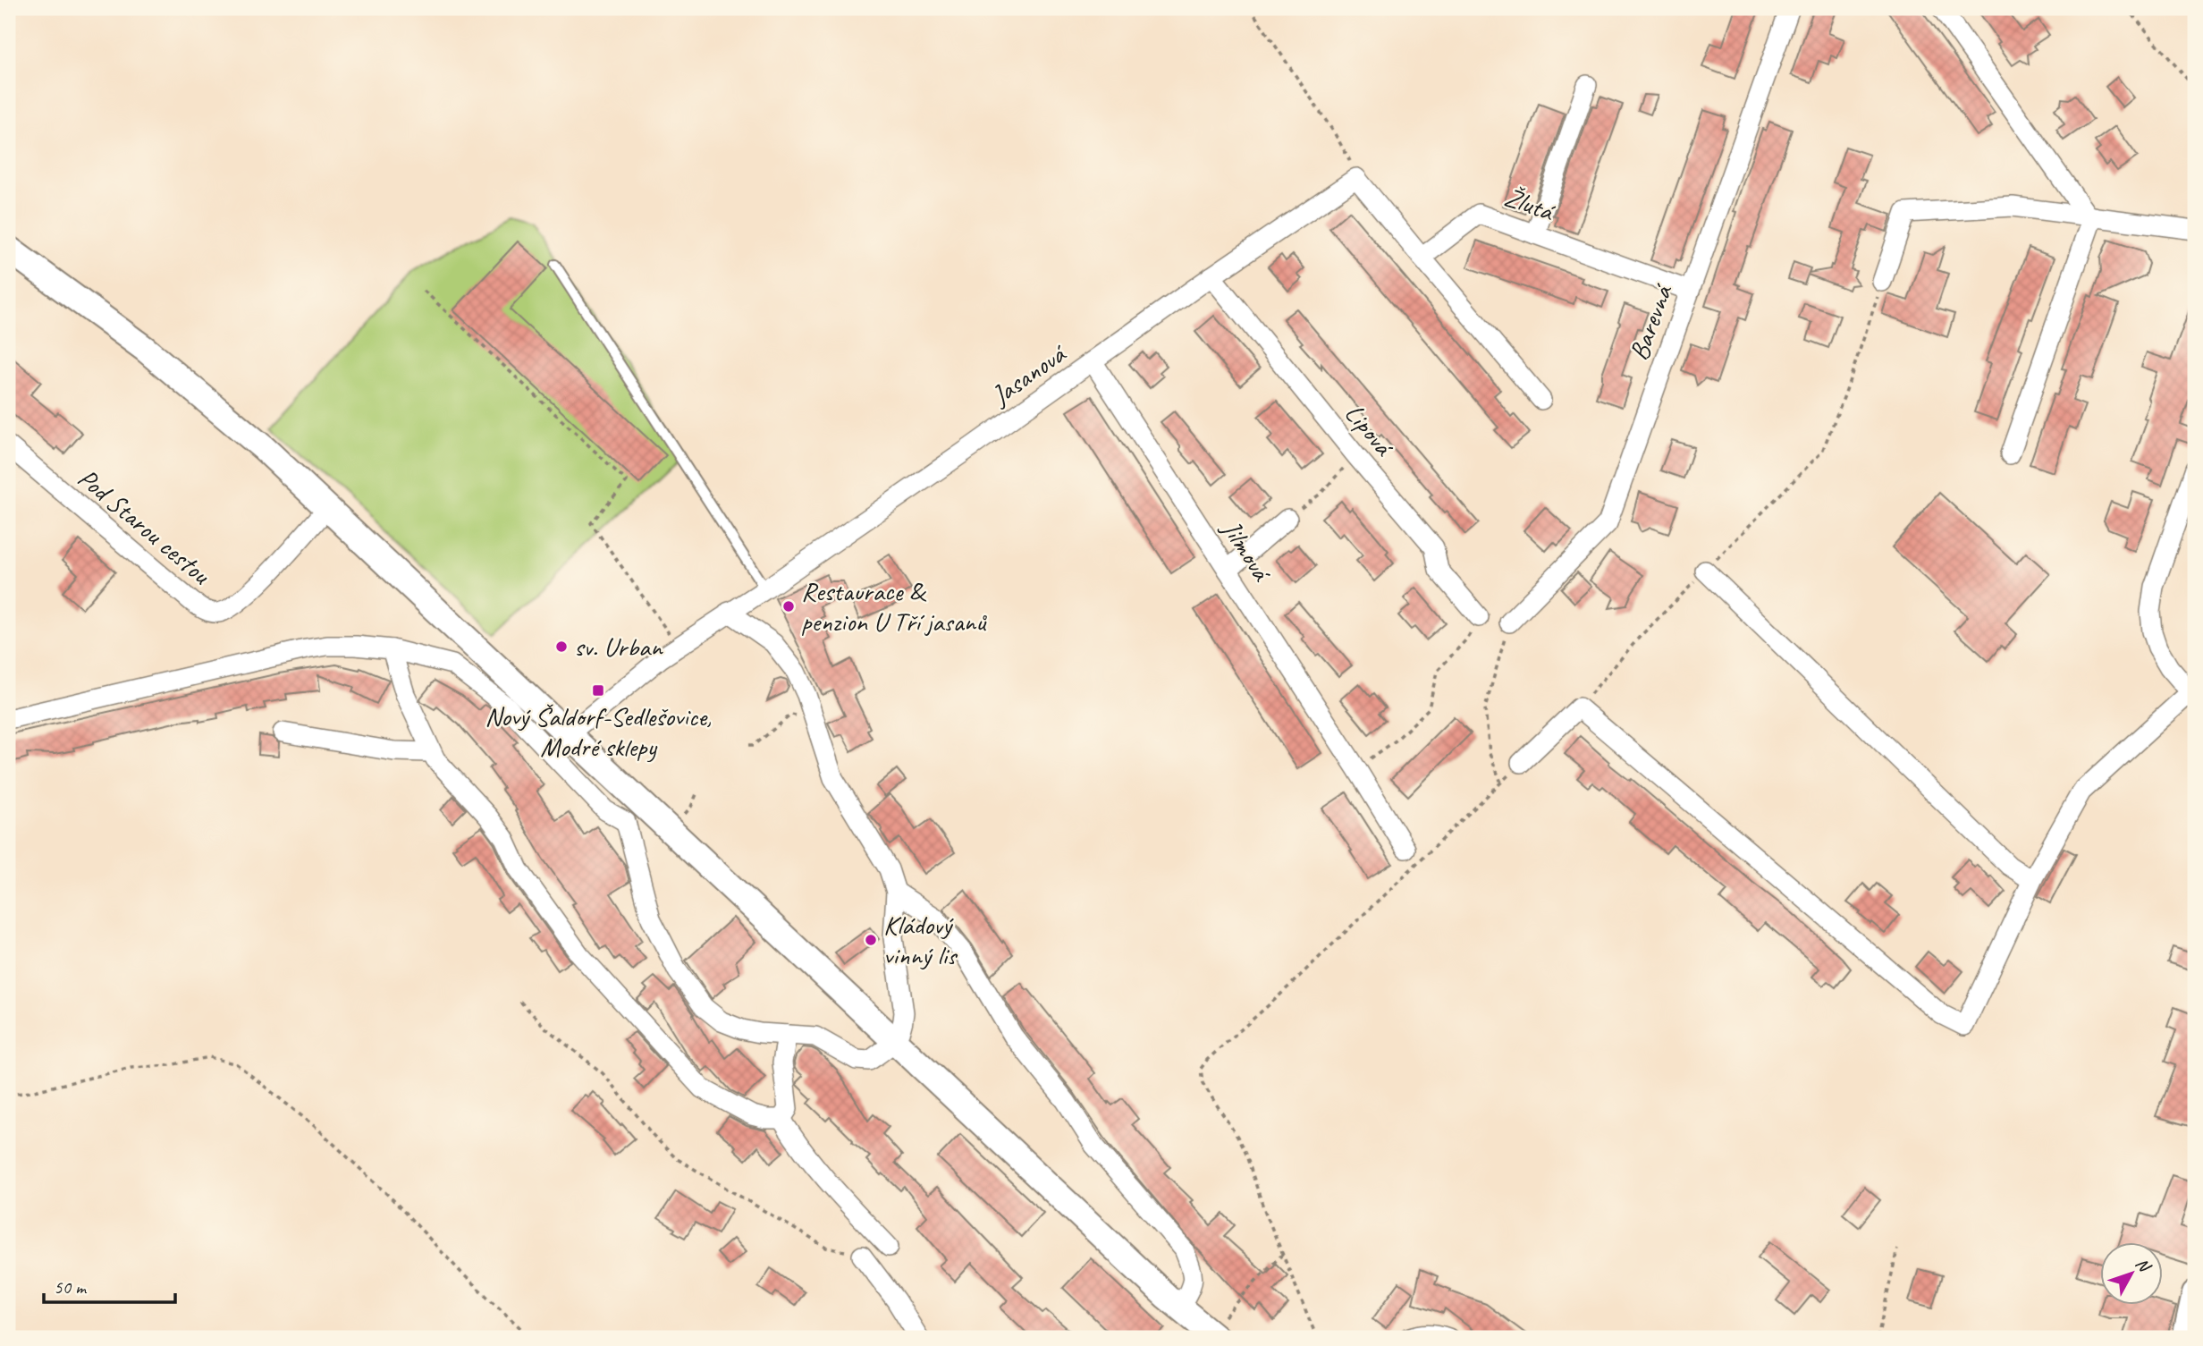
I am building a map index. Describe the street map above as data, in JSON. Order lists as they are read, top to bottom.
{
  "streets": {
    "street": [
      "Žlutá",
      "Barevná",
      "Jasanová",
      "Lipová",
      "Pod Starou cestou",
      "Jilmová"
    ]
  },
  "crossings": [
    ["Žlutá", "Barevná"],
    ["Jasanová", "Lipová"],
    ["Jasanová", "Jilmová"]
  ],
  "places": {
    "other": ["Restaurace & penzion U Tří jasanů", "sv. Urban", "Kládový vinný lis"],
    "transit": ["Nový Šaldorf-Sedlešovice, Modré sklepy"]
  },
  "scale_bar": "50 m",
  "north": "top right"
}
